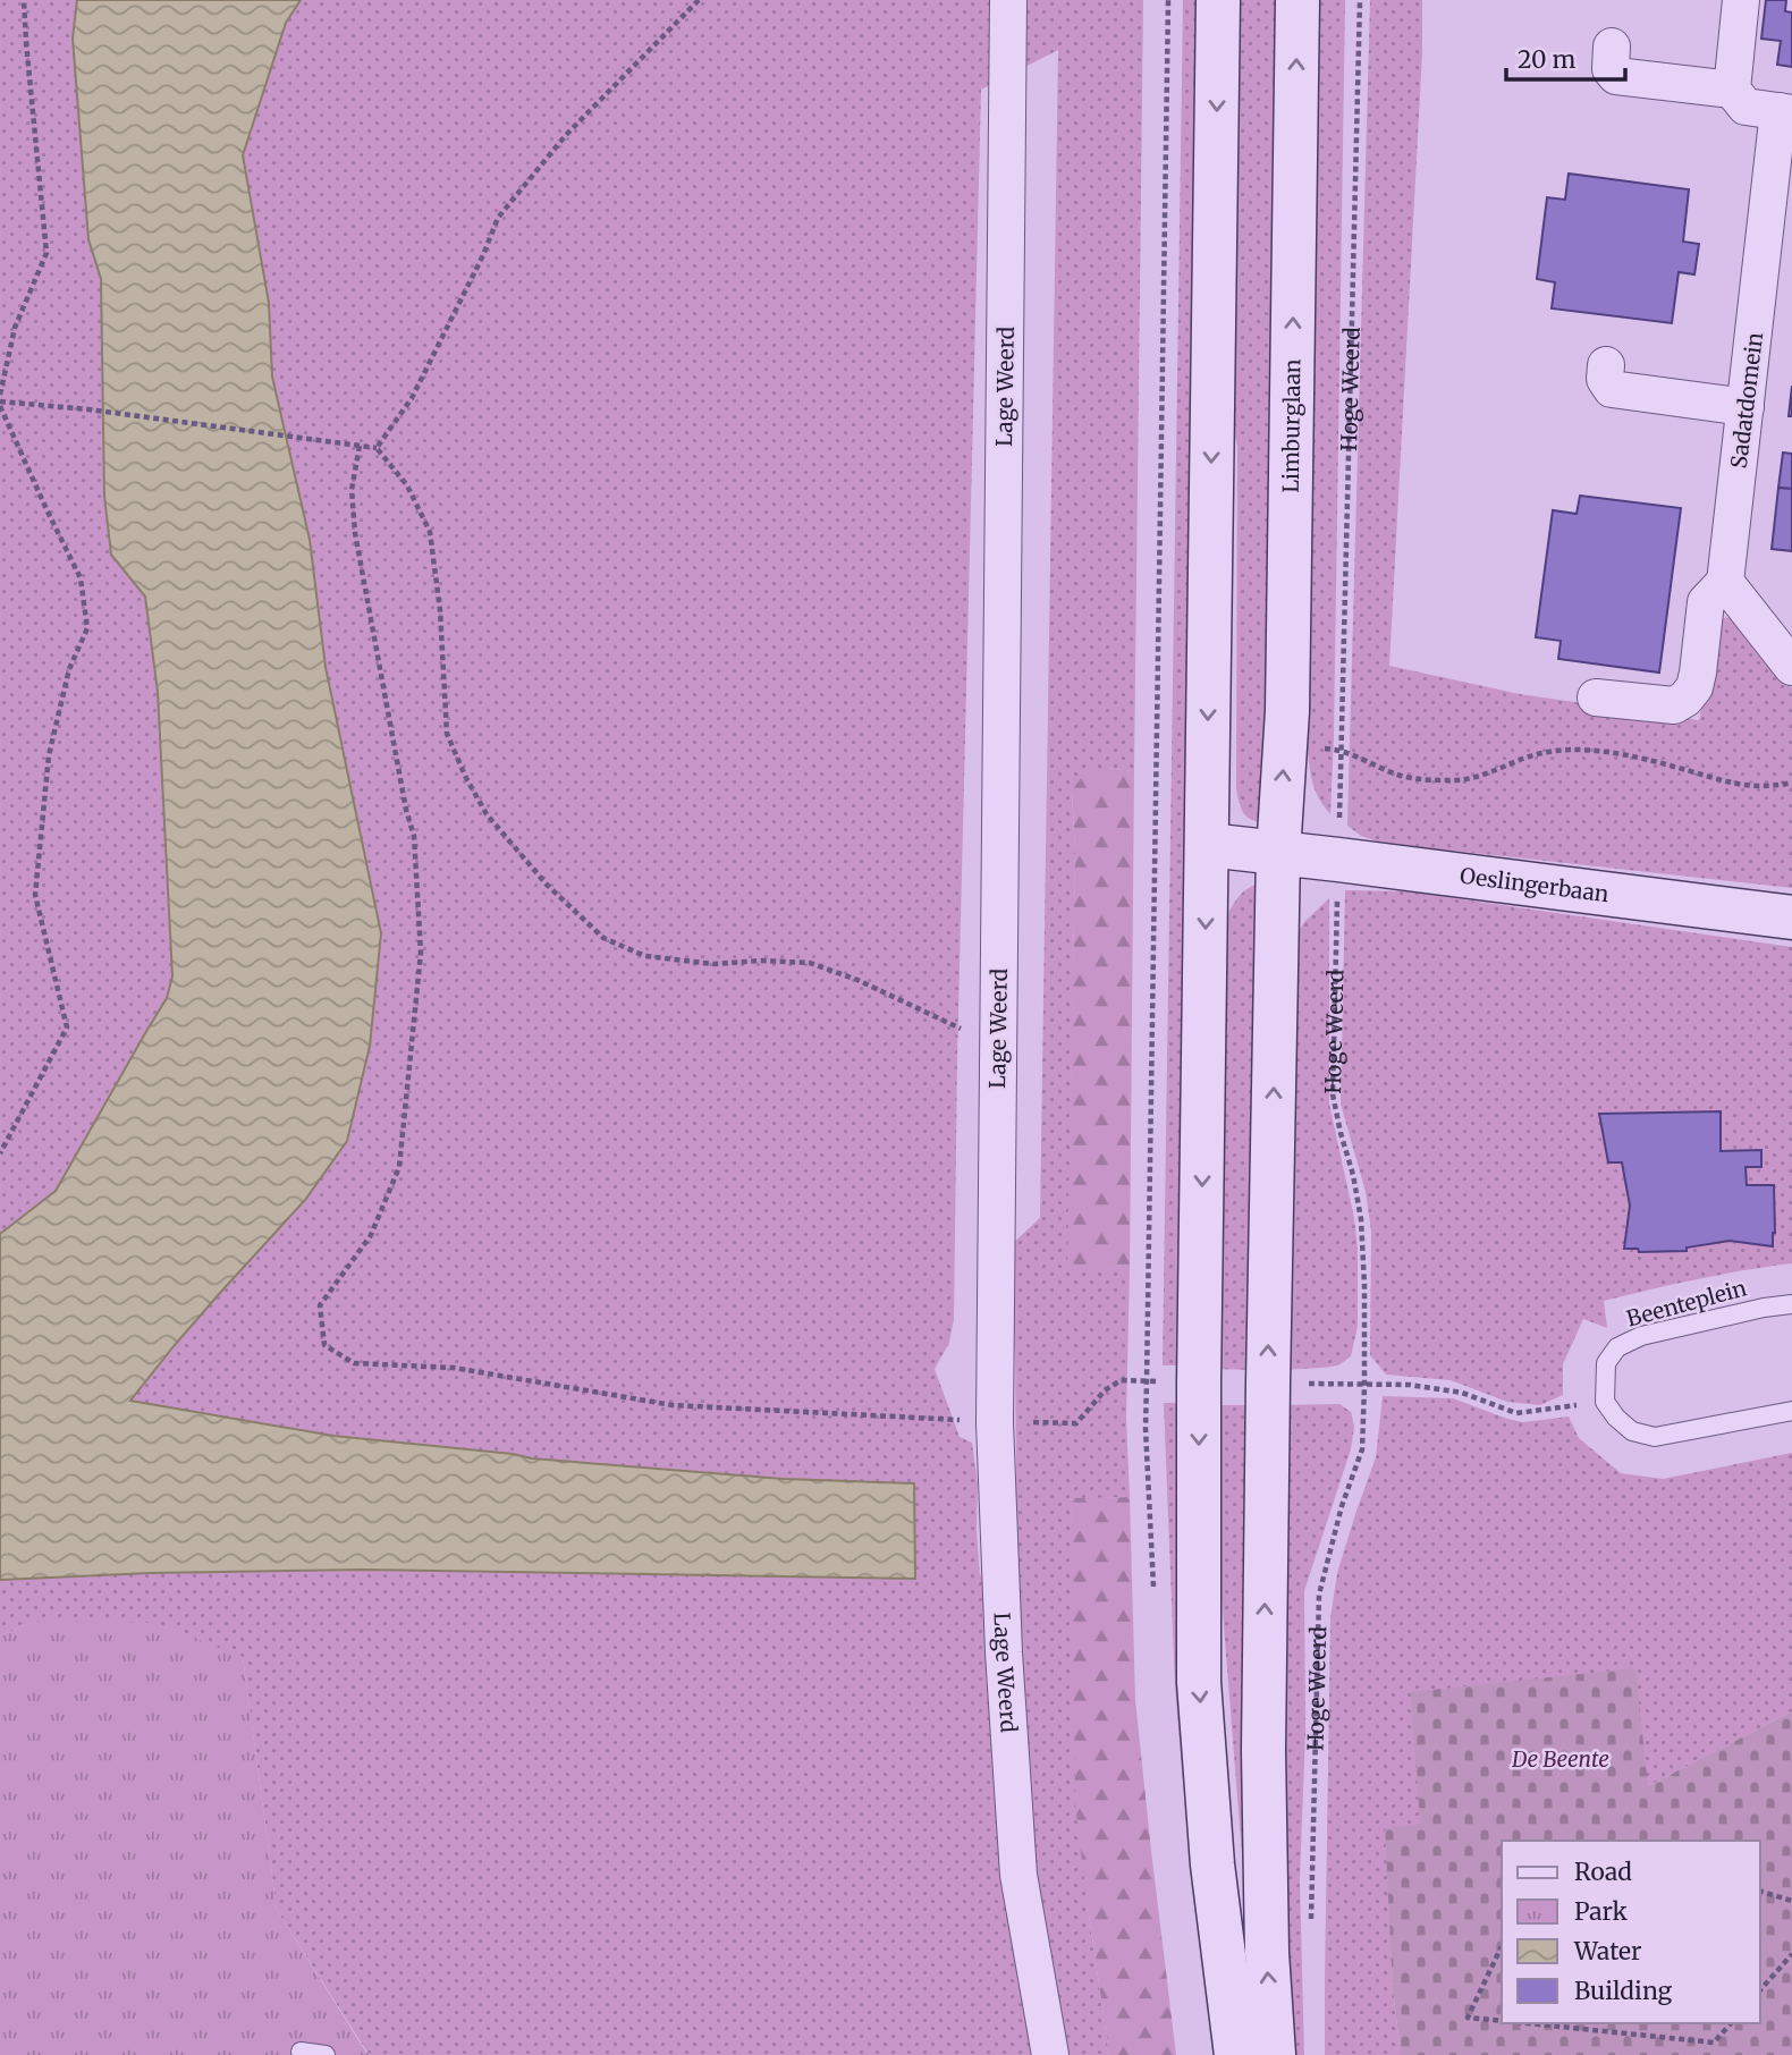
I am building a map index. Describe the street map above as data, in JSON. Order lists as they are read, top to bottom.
{
  "streets": {
    "main road": ["Limburglaan", "Oeslingerbaan"],
    "street": ["Lage Weerd", "Sadatdomein"],
    "lane": ["Beenteplein"],
    "path": ["Hoge Weerd"]
  },
  "crossings": [
    ["Hoge Weerd", "Oeslingerbaan"],
    ["Limburglaan", "Oeslingerbaan"]
  ],
  "parks": ["De Beente"],
  "legend": [
    "Road",
    "Park",
    "Water",
    "Building"
  ],
  "scale_bar": "20 m"
}
